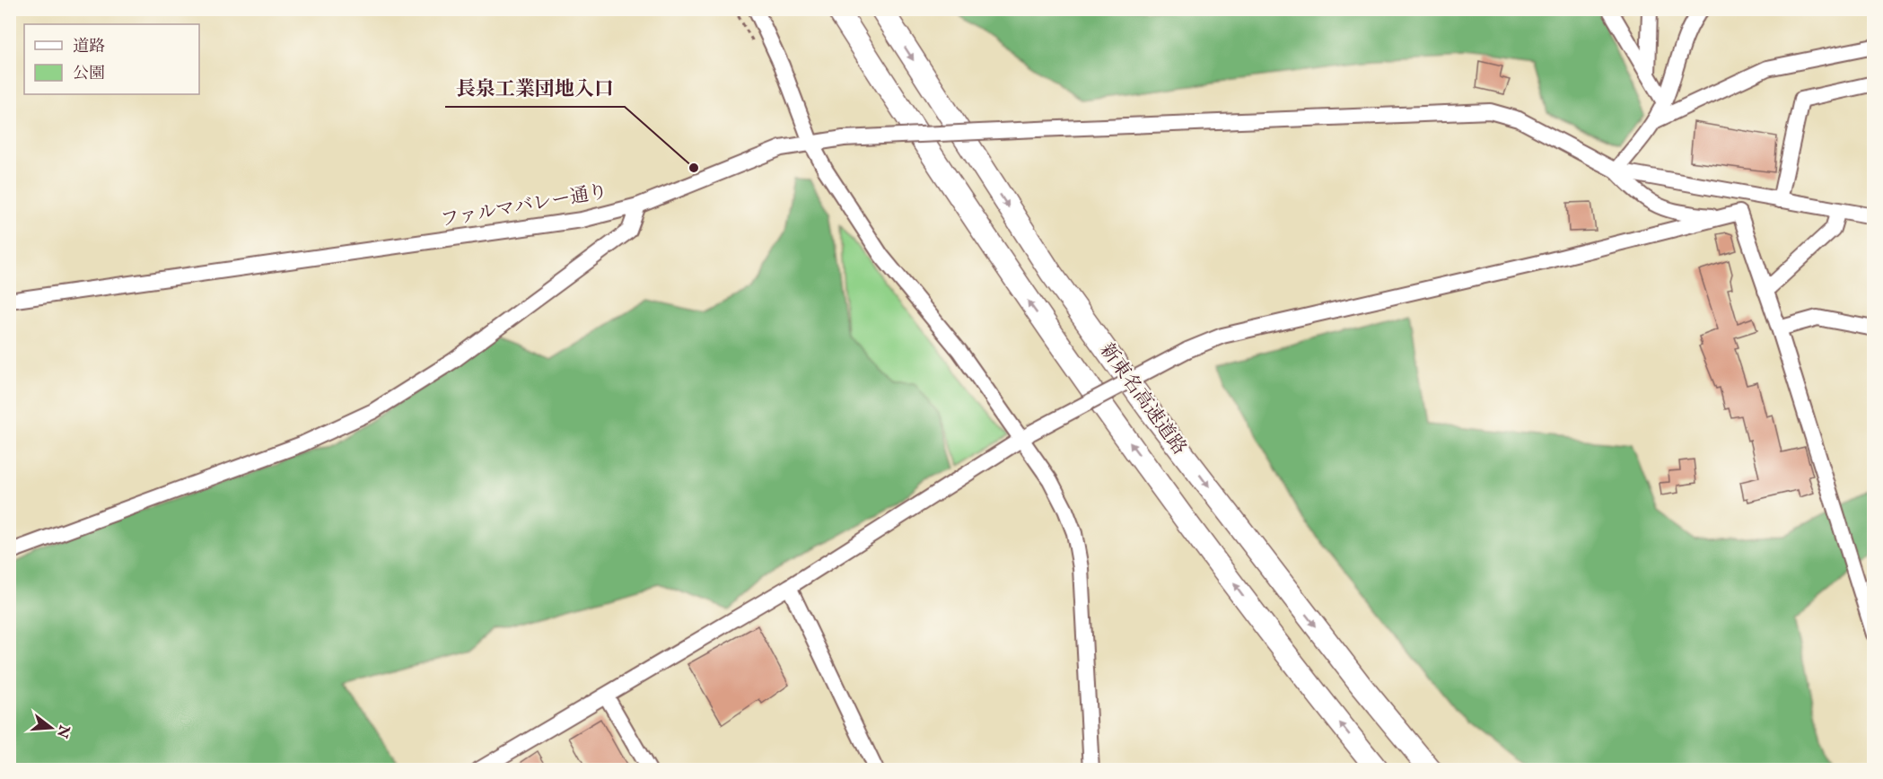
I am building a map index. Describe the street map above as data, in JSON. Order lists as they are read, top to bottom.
{
  "streets": {
    "highway": ["新東名高速道路"],
    "street": ["ファルマバレー通り"]
  },
  "places": ["長泉工業団地入口"],
  "legend": ["道路", "公園"],
  "north": "right"
}
